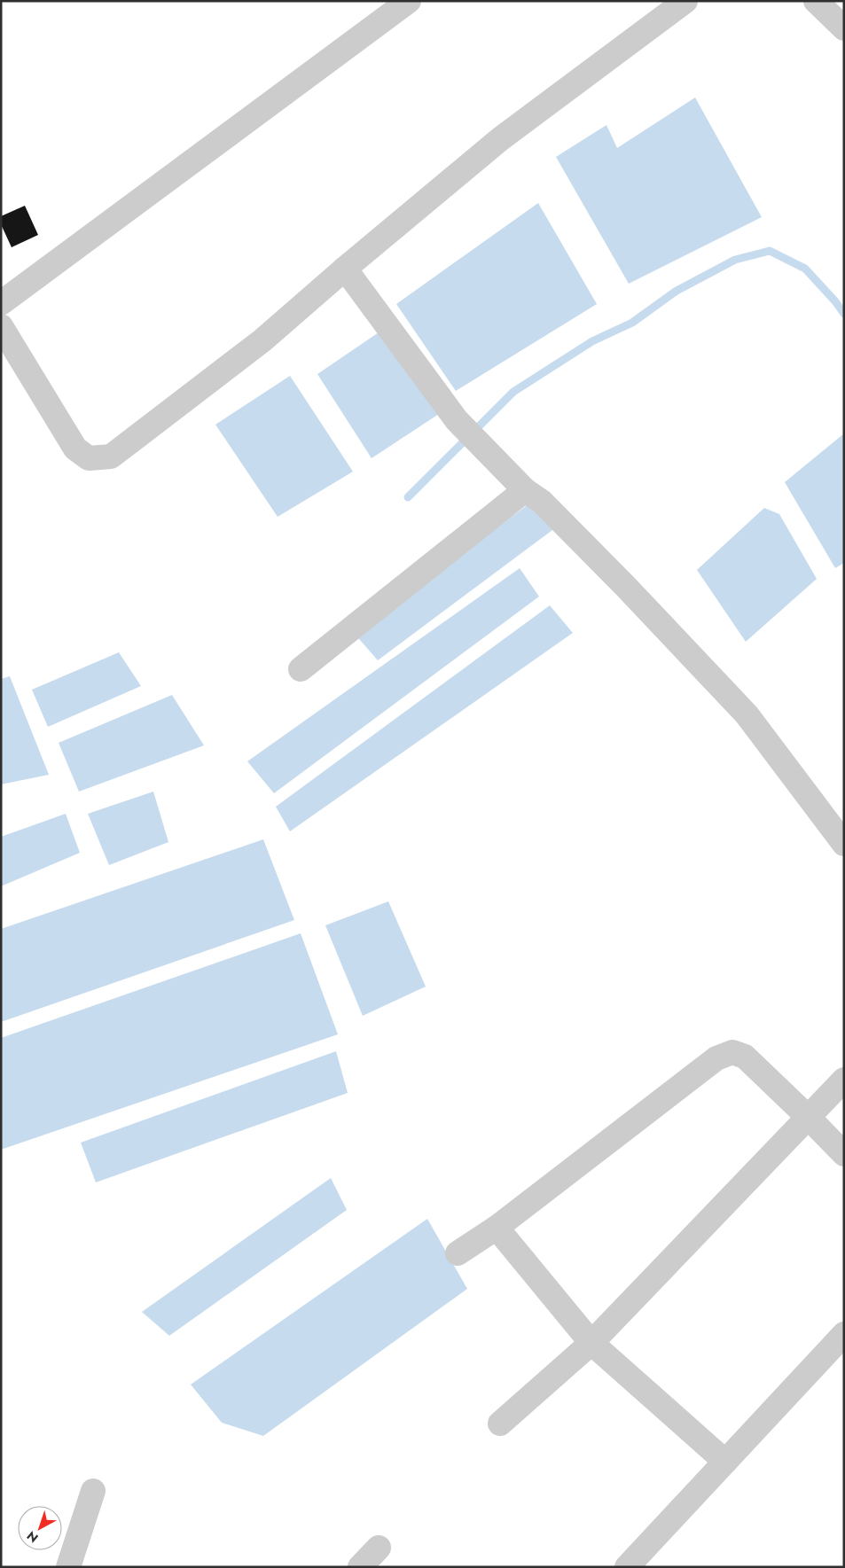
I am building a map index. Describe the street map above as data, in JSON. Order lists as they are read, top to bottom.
{
  "north": "bottom left"
}
